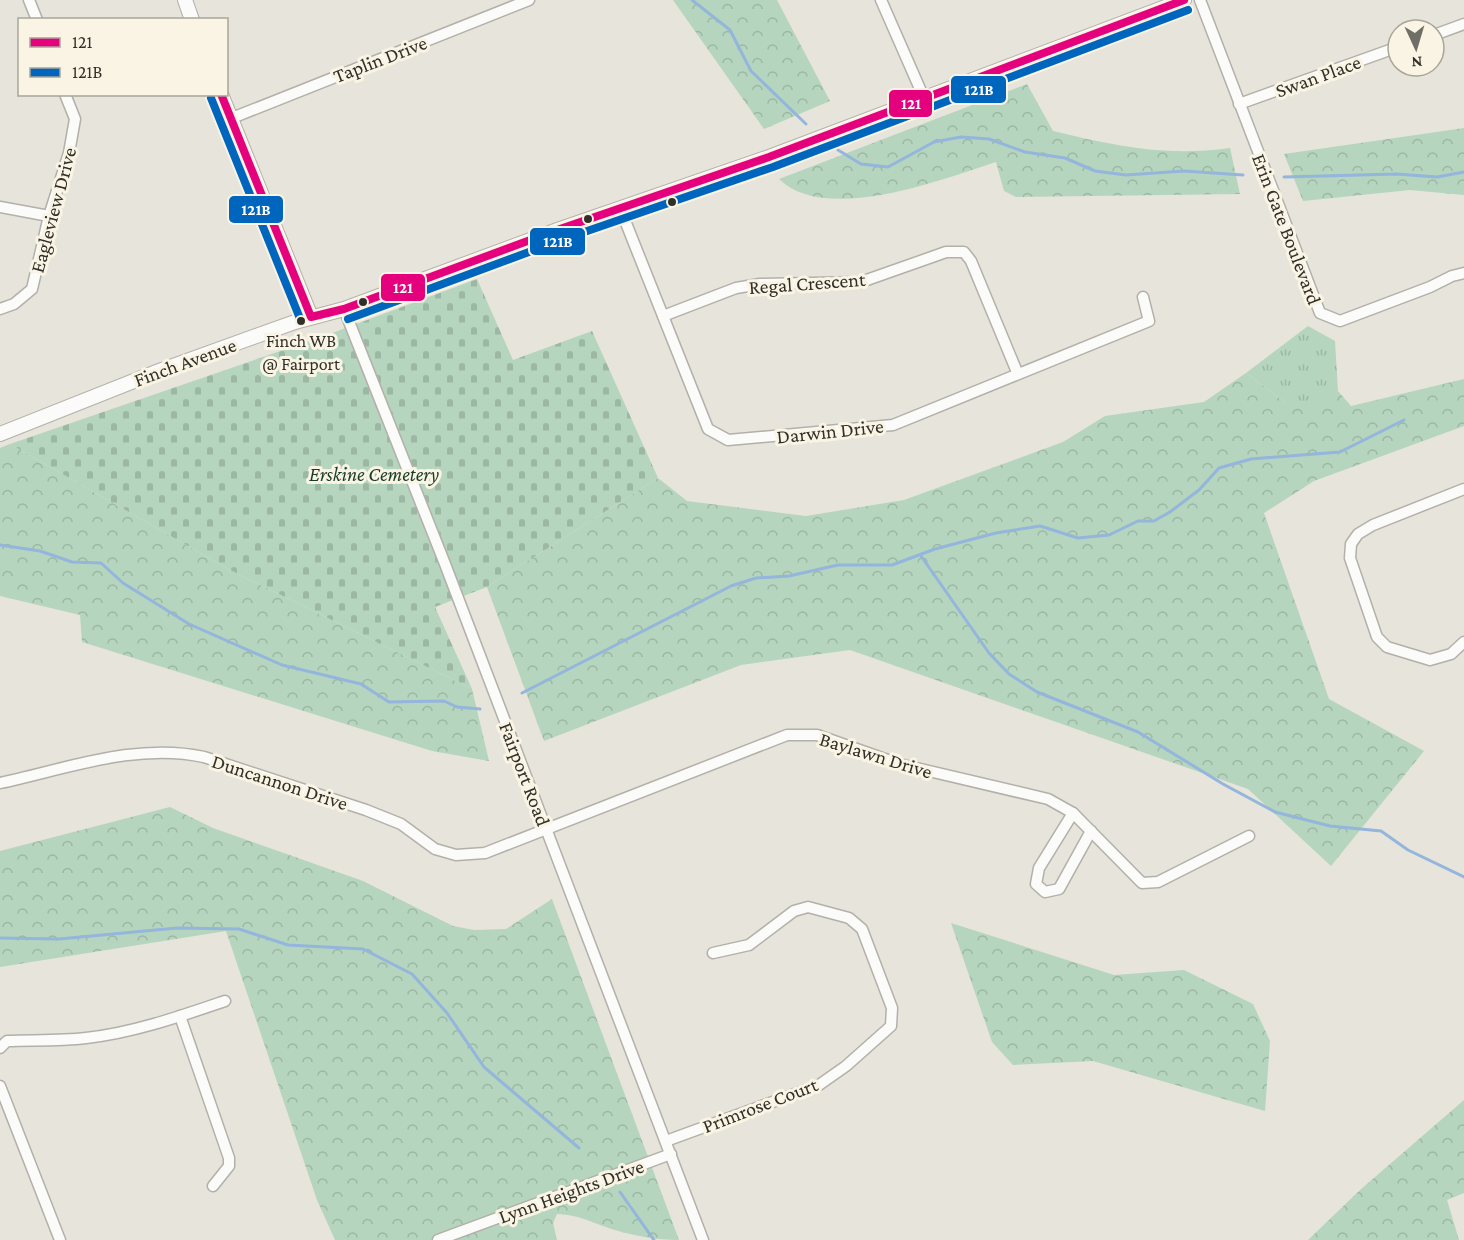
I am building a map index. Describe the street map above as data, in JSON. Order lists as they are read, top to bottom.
{
  "streets": {
    "main road": ["Finch Avenue"],
    "street": [
      "Taplin Drive",
      "Swan Place",
      "Eagleview Drive",
      "Erin Gate Boulevard",
      "Regal Crescent",
      "Darwin Drive",
      "Baylawn Drive",
      "Fairport Road",
      "Duncannon Drive",
      "Primrose Court",
      "Lynn Heights Drive"
    ]
  },
  "crossings": [
    ["Swan Place", "Erin Gate Boulevard"],
    ["Regal Crescent", "Darwin Drive"],
    ["Finch Avenue", "Darwin Drive"],
    ["Finch Avenue", "Fairport Road"],
    ["Baylawn Drive", "Fairport Road"],
    ["Baylawn Drive", "Duncannon Drive"],
    ["Fairport Road", "Duncannon Drive"],
    ["Fairport Road", "Primrose Court"],
    ["Fairport Road", "Lynn Heights Drive"]
  ],
  "parks": ["Erskine Cemetery"],
  "places": ["Finch WB @ Fairport"],
  "lines": ["transit line 121", "transit line 121B"],
  "legend": ["121", "121B"],
  "north": "bottom"
}
